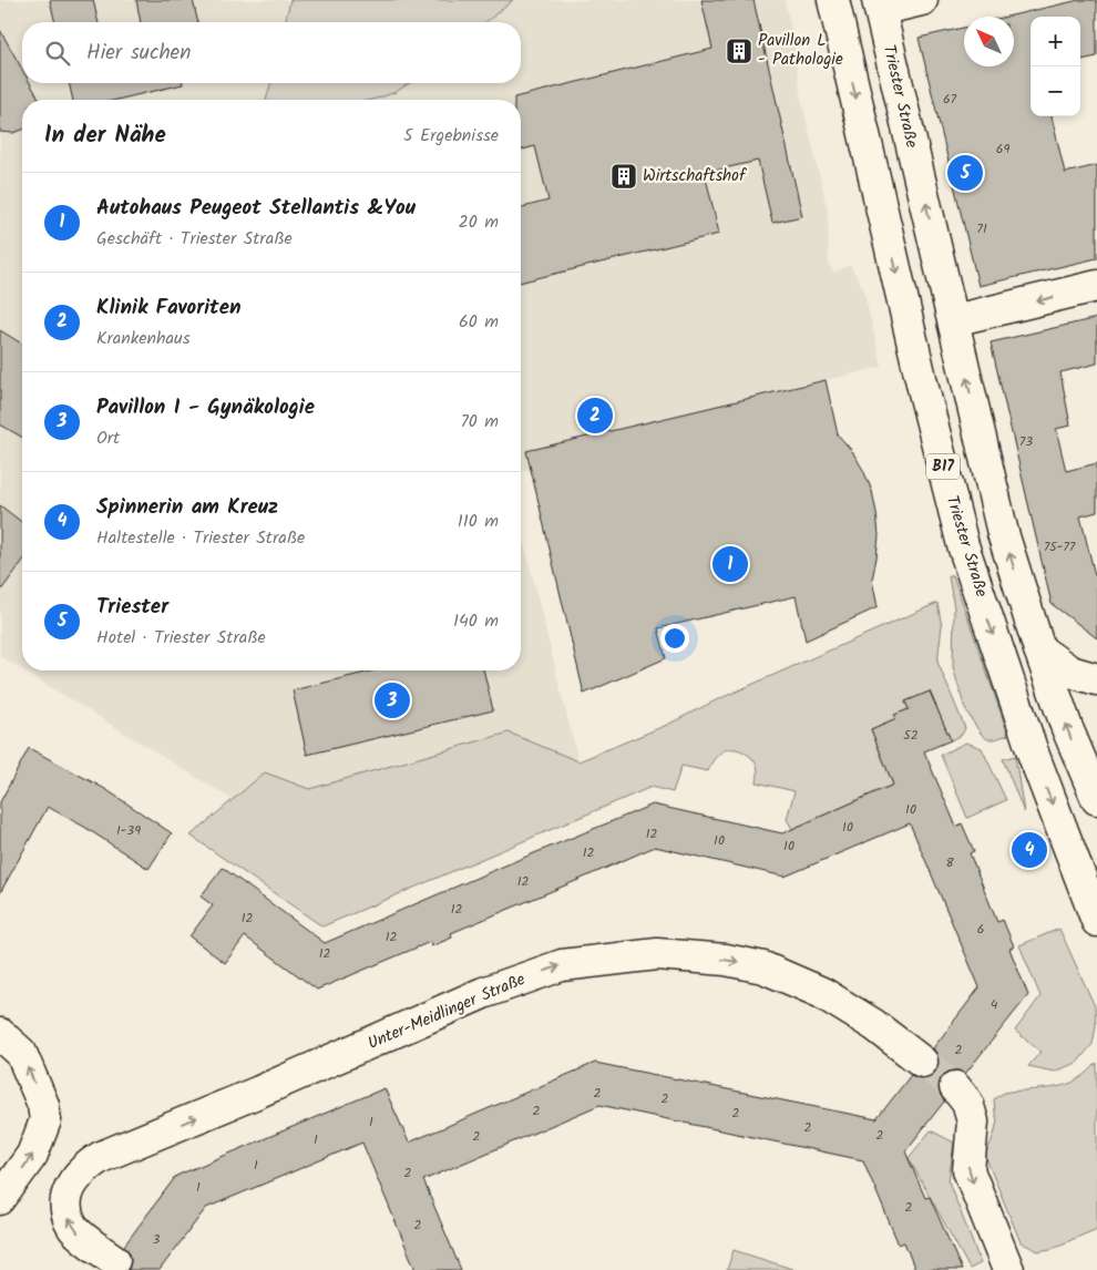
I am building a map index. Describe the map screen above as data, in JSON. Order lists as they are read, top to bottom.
{
  "streets": {
    "main road": ["Triester Straße", "B17", "Unter-Meidlinger Straße"]
  },
  "one_way": ["Unter-Meidlinger Straße"],
  "places": {
    "building": ["Pavillon L - Pathologie", "Wirtschaftshof"]
  },
  "house_numbers": [
    "67",
    "69",
    "71",
    "73",
    "75-77",
    "52",
    "10",
    "10",
    "1-39",
    "12",
    "10",
    "10",
    "12",
    "8",
    "12",
    "12",
    "12",
    "6",
    "12",
    "12",
    "4",
    "2",
    "2",
    "2",
    "2",
    "2",
    "1",
    "2",
    "2",
    "2",
    "1",
    "1",
    "2",
    "1",
    "2",
    "2",
    "3"
  ],
  "north": "top left",
  "page": {
    "map_buttons": ["+", "−"],
    "search": "Hier suchen",
    "heading": ["In der Nähe", "5 Ergebnisse"],
    "pins": [
      "5",
      "2",
      "1",
      "3",
      "4"
    ],
    "list": [
      {
        "mark": "1",
        "name": "Autohaus Peugeot Stellantis &You",
        "note": "Geschäft · Triester Straße",
        "value": "20 m"
      },
      {
        "mark": "2",
        "name": "Klinik Favoriten",
        "note": "Krankenhaus",
        "value": "60 m"
      },
      {
        "mark": "3",
        "name": "Pavillon I - Gynäkologie",
        "note": "Ort",
        "value": "70 m"
      },
      {
        "mark": "4",
        "name": "Spinnerin am Kreuz",
        "note": "Haltestelle · Triester Straße",
        "value": "110 m"
      },
      {
        "mark": "5",
        "name": "Triester",
        "note": "Hotel · Triester Straße",
        "value": "140 m"
      }
    ]
  }
}
